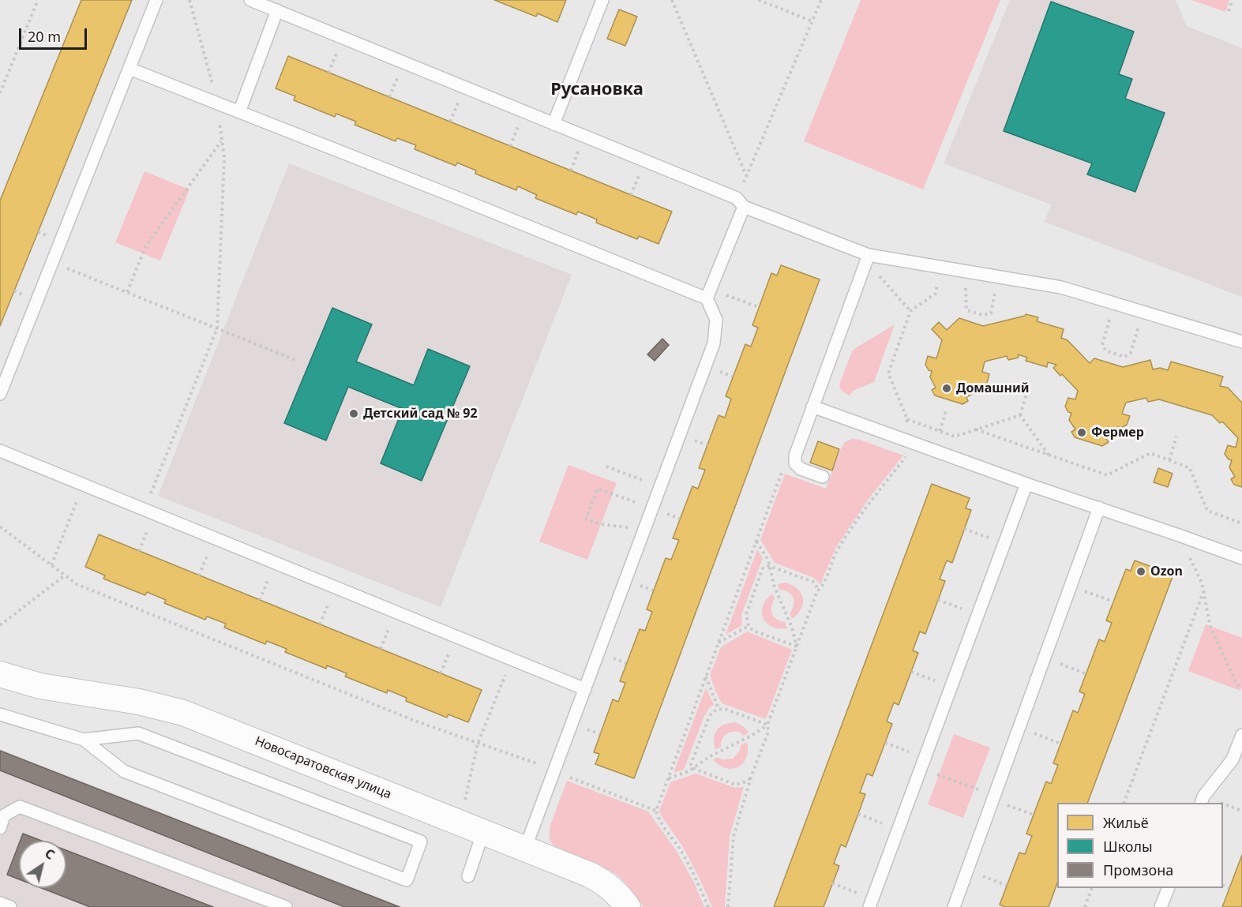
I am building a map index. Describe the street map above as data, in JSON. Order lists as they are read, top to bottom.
{
  "streets": {
    "street": ["Новосаратовская улица"]
  },
  "districts": ["Русановка"],
  "places": [
    "Домашний",
    "Детский сад № 92",
    "Фермер",
    "Ozon"
  ],
  "legend": ["Жильё", "Школы", "Промзона"],
  "scale_bar": "20 m",
  "north": "top right"
}
